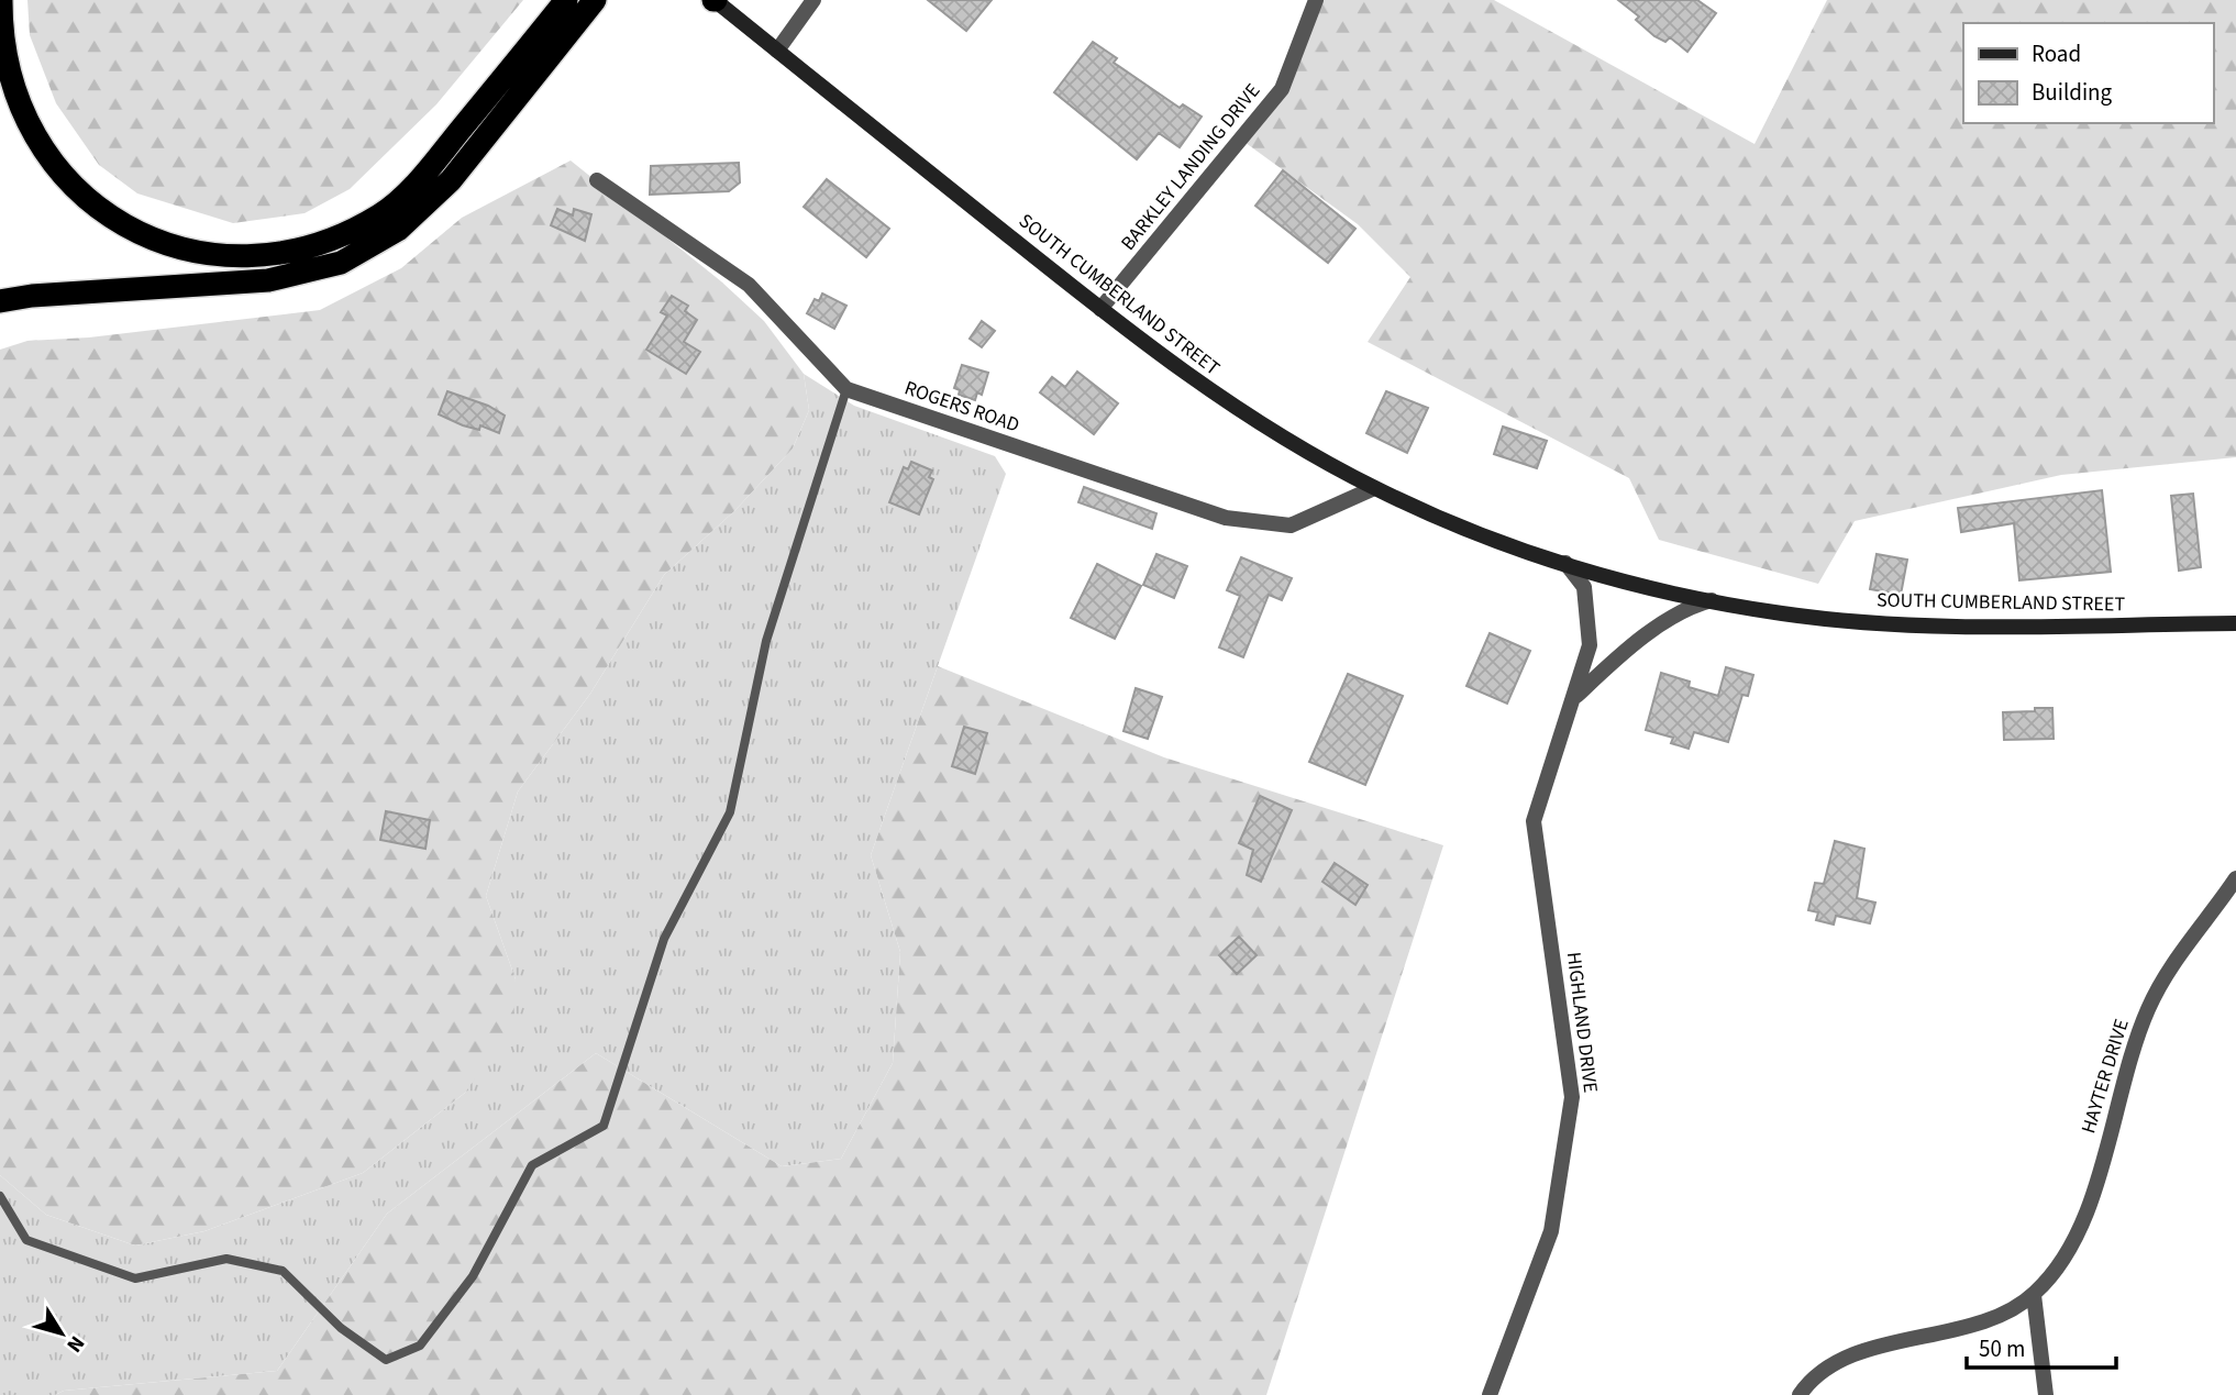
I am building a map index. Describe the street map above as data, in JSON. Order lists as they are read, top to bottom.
{
  "streets": {
    "main road": ["SOUTH CUMBERLAND STREET"],
    "street": [
      "BARKLEY LANDING DRIVE",
      "ROGERS ROAD",
      "HIGHLAND DRIVE",
      "HAYTER DRIVE"
    ]
  },
  "crossings": [
    ["BARKLEY LANDING DRIVE", "SOUTH CUMBERLAND STREET"],
    ["SOUTH CUMBERLAND STREET", "ROGERS ROAD"],
    ["SOUTH CUMBERLAND STREET", "HIGHLAND DRIVE"]
  ],
  "legend": ["Road", "Building"],
  "scale_bar": "50 m",
  "north": "bottom right"
}
